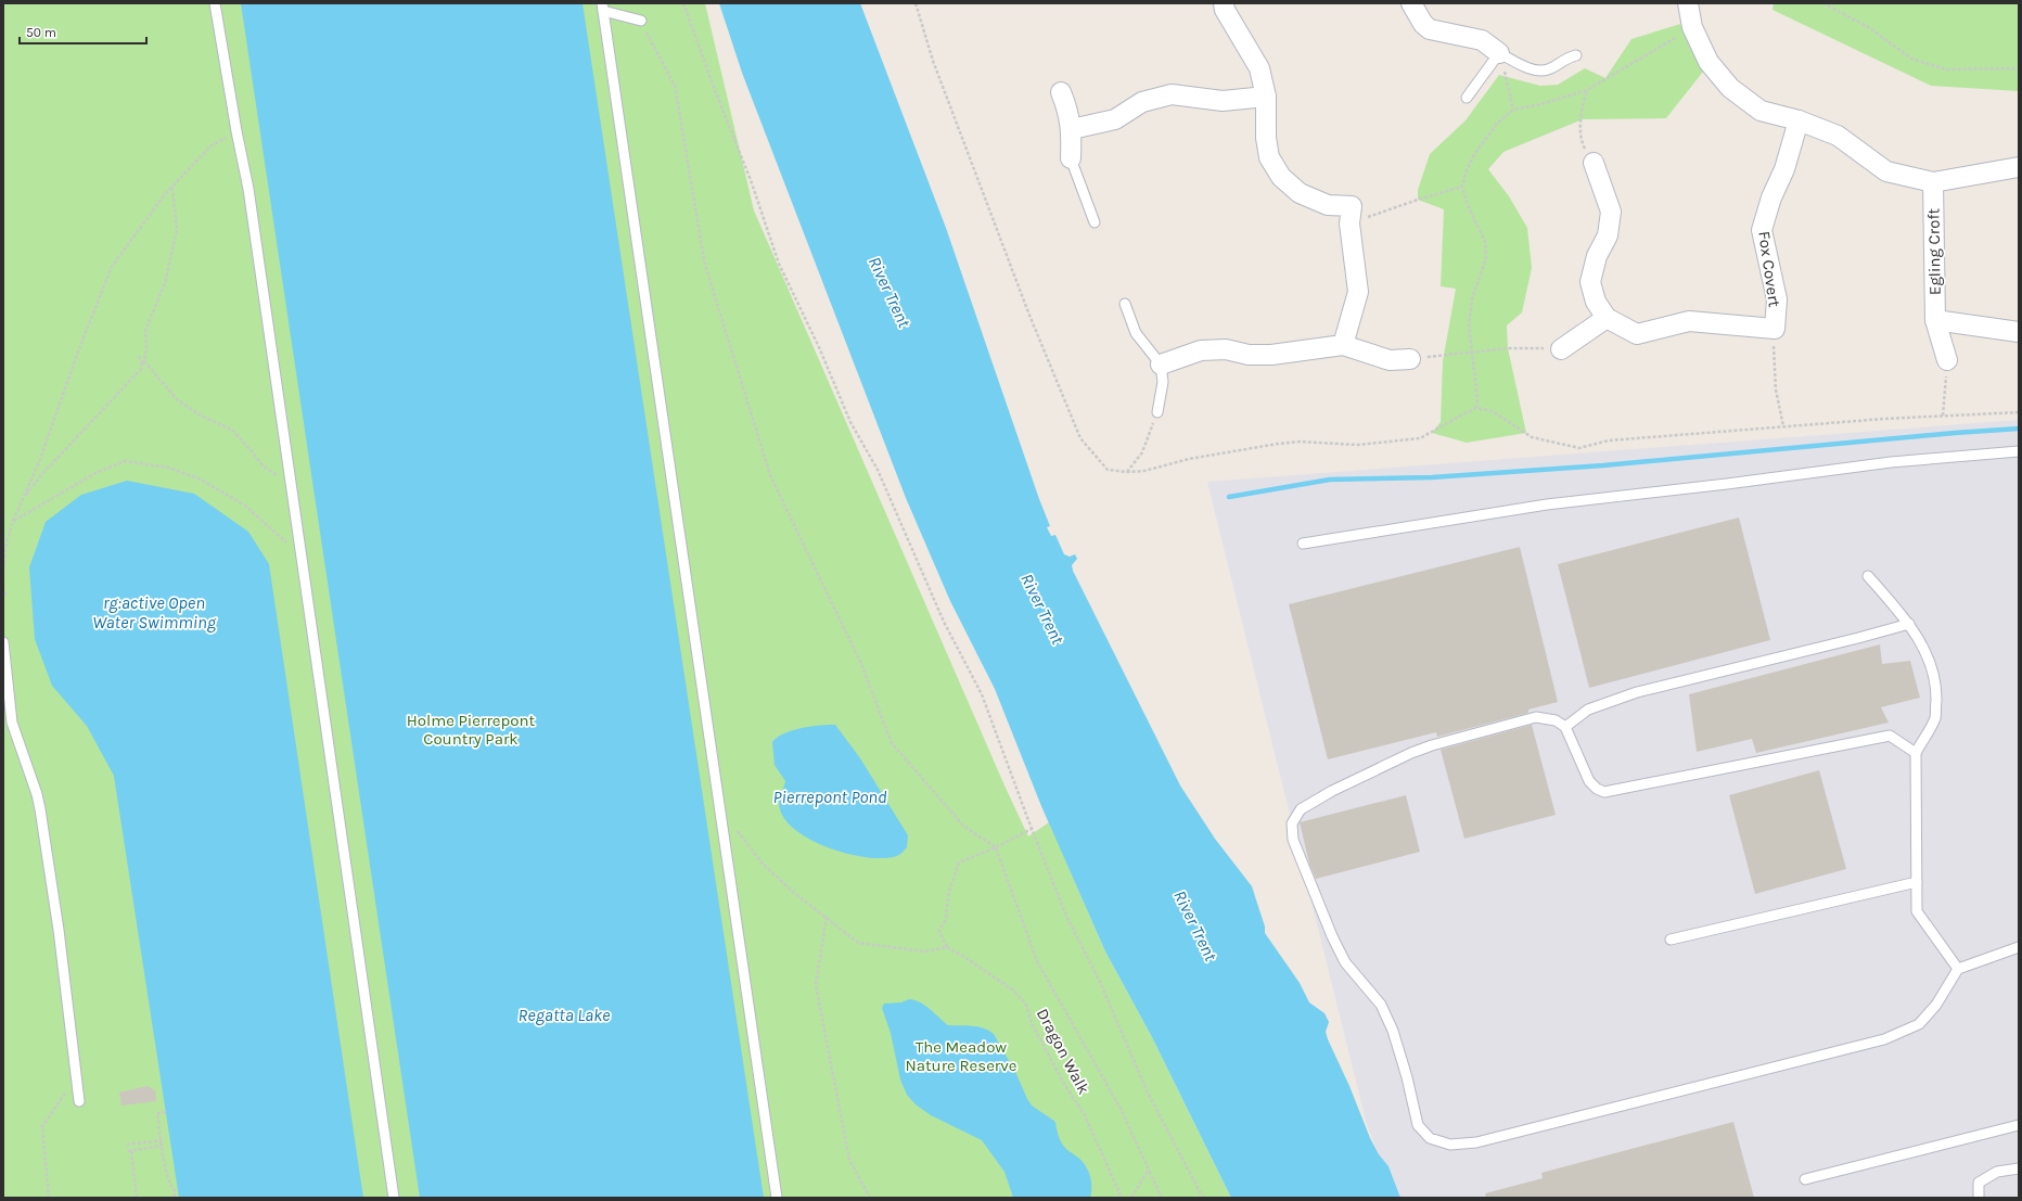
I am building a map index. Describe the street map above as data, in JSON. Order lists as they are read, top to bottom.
{
  "streets": {
    "street": ["Egling Croft", "Fox Covert"],
    "path": ["Dragon Walk"]
  },
  "water": [
    "River Trent",
    "rg:active Open Water Swimming",
    "Pierrepont Pond",
    "Regatta Lake"
  ],
  "parks": ["Holme Pierrepont Country Park", "The Meadow Nature Reserve"],
  "scale_bar": "50 m"
}
